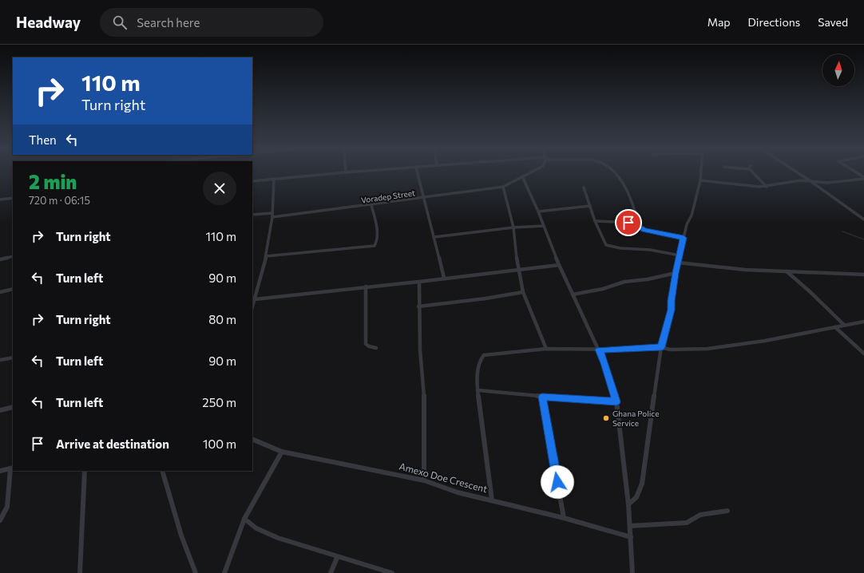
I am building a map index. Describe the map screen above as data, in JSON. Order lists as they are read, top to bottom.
{
  "streets": {
    "street": ["Voradep Street", "Amexo Doe Crescent"]
  },
  "places": ["Ghana Police Service"],
  "north": "top",
  "page": {
    "header": "Headway",
    "search": "Search here",
    "nav": ["Map", "Directions", "Saved"],
    "turn": ["110 m", "Turn right"],
    "then": "Then",
    "heading": ["2 min", "720 m · 06:15"],
    "list": [
      {
        "name": "Turn right",
        "value": "110 m"
      },
      {
        "name": "Turn left",
        "value": "90 m"
      },
      {
        "name": "Turn right",
        "value": "80 m"
      },
      {
        "name": "Turn left",
        "value": "90 m"
      },
      {
        "name": "Turn left",
        "value": "250 m"
      },
      {
        "name": "Arrive at destination",
        "value": "100 m"
      }
    ]
  }
}
